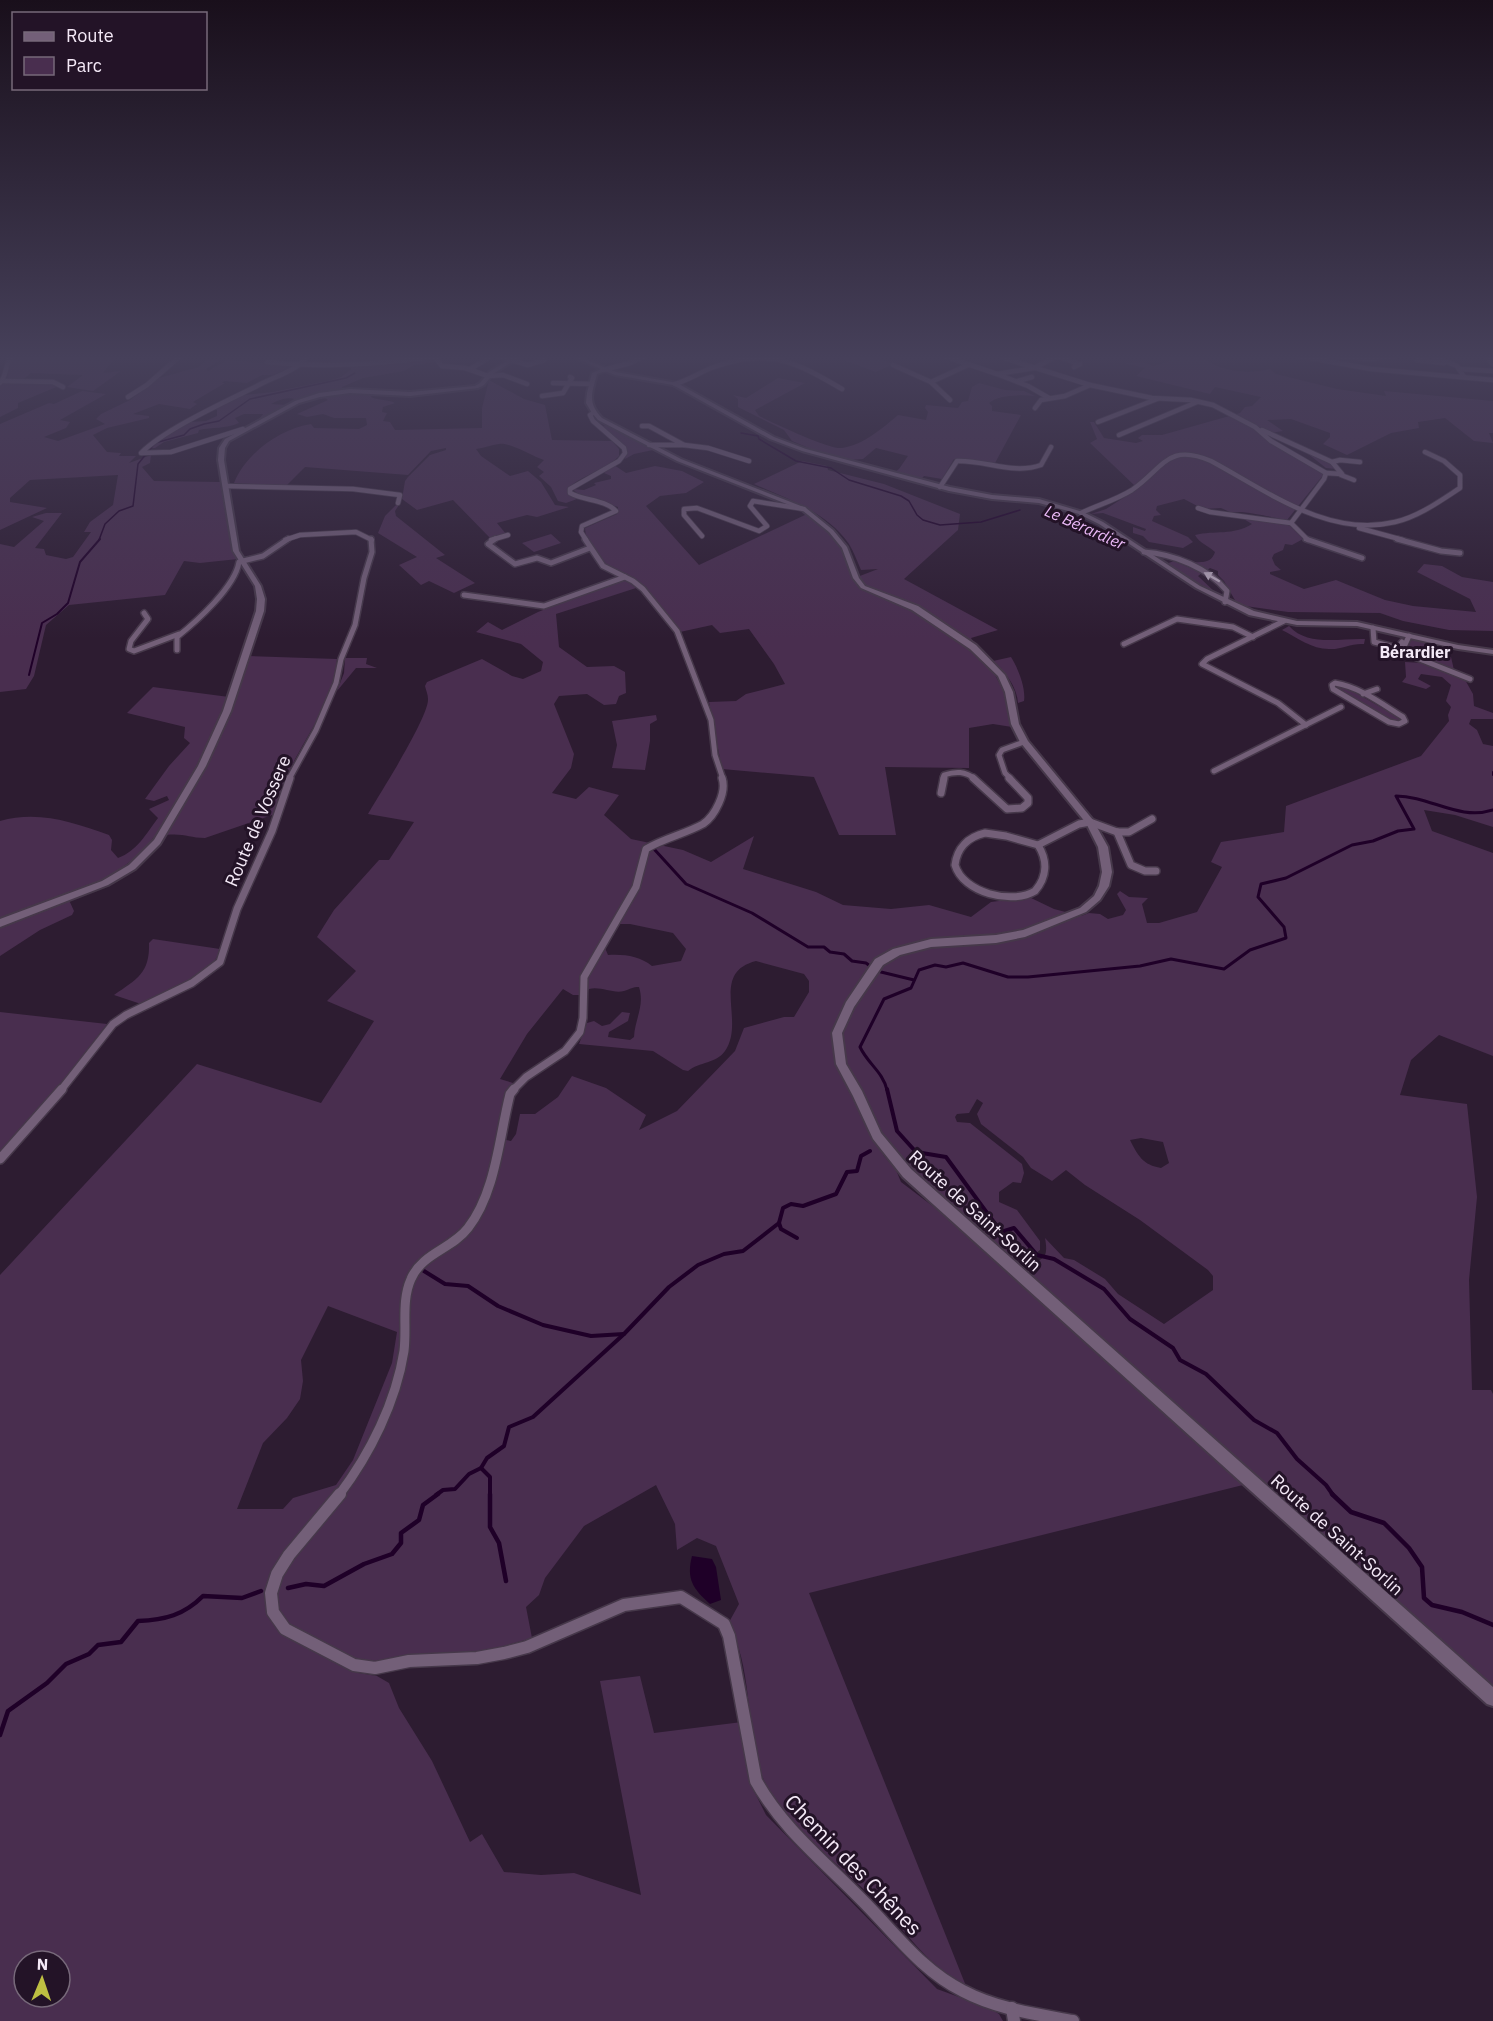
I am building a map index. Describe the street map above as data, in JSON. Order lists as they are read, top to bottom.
{
  "streets": {
    "street": ["Route de Vossere", "Route de Saint-Sorlin", "Chemin des Chênes"]
  },
  "districts": ["Bérardier"],
  "water": ["Le Bérardier"],
  "legend": ["Route", "Parc"],
  "north": "top"
}
